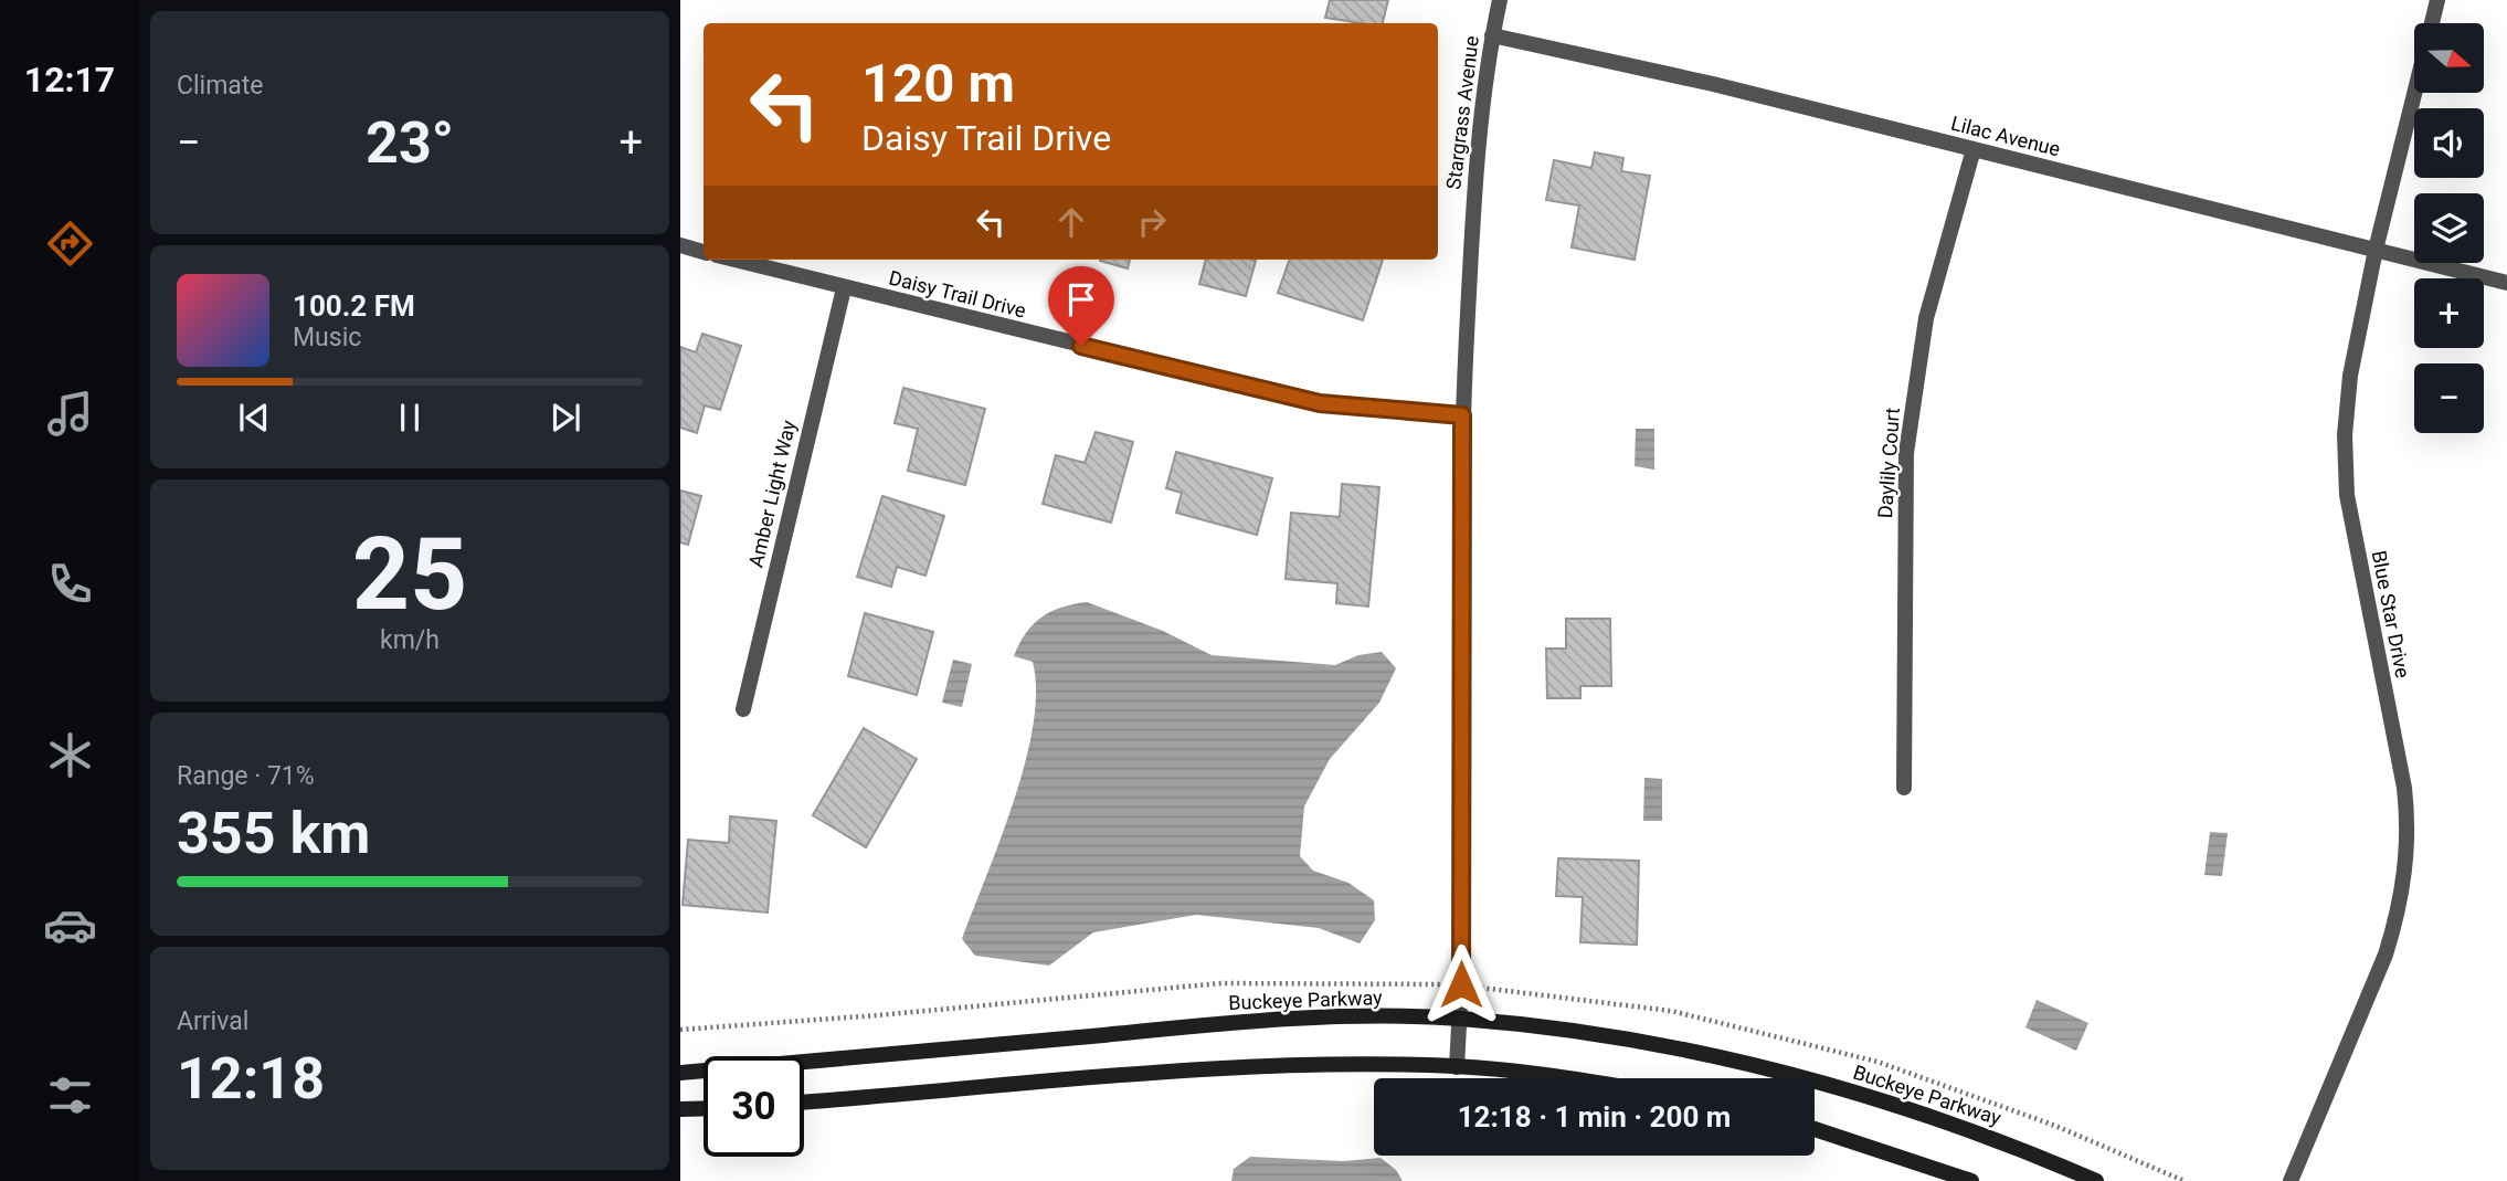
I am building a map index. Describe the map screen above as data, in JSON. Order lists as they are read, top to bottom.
{
  "streets": {
    "street": [
      "Stargrass Avenue",
      "Lilac Avenue",
      "Daisy Trail Drive",
      "Daylily Court",
      "Amber Light Way",
      "Blue Star Drive",
      "Buckeye Parkway"
    ]
  },
  "crossings": [
    ["Stargrass Avenue", "Lilac Avenue"],
    ["Stargrass Avenue", "Daisy Trail Drive"],
    ["Stargrass Avenue", "Buckeye Parkway"],
    ["Lilac Avenue", "Daylily Court"],
    ["Lilac Avenue", "Blue Star Drive"],
    ["Daisy Trail Drive", "Amber Light Way"]
  ],
  "north": "right",
  "page": {
    "tabs": "12:17",
    "tile": [
      "Climate",
      ["25", "km/h"],
      ["Range · 71%", "355 km"],
      ["Arrival", "12:18"]
    ],
    "map_buttons": ["+", "−"],
    "turn": ["120 m", "Daisy Trail Drive"],
    "heat": ["−", "23°", "+"],
    "song": ["100.2 FM", "Music"],
    "limit": "30",
    "trip": "12:18 · 1 min · 200 m"
  }
}
